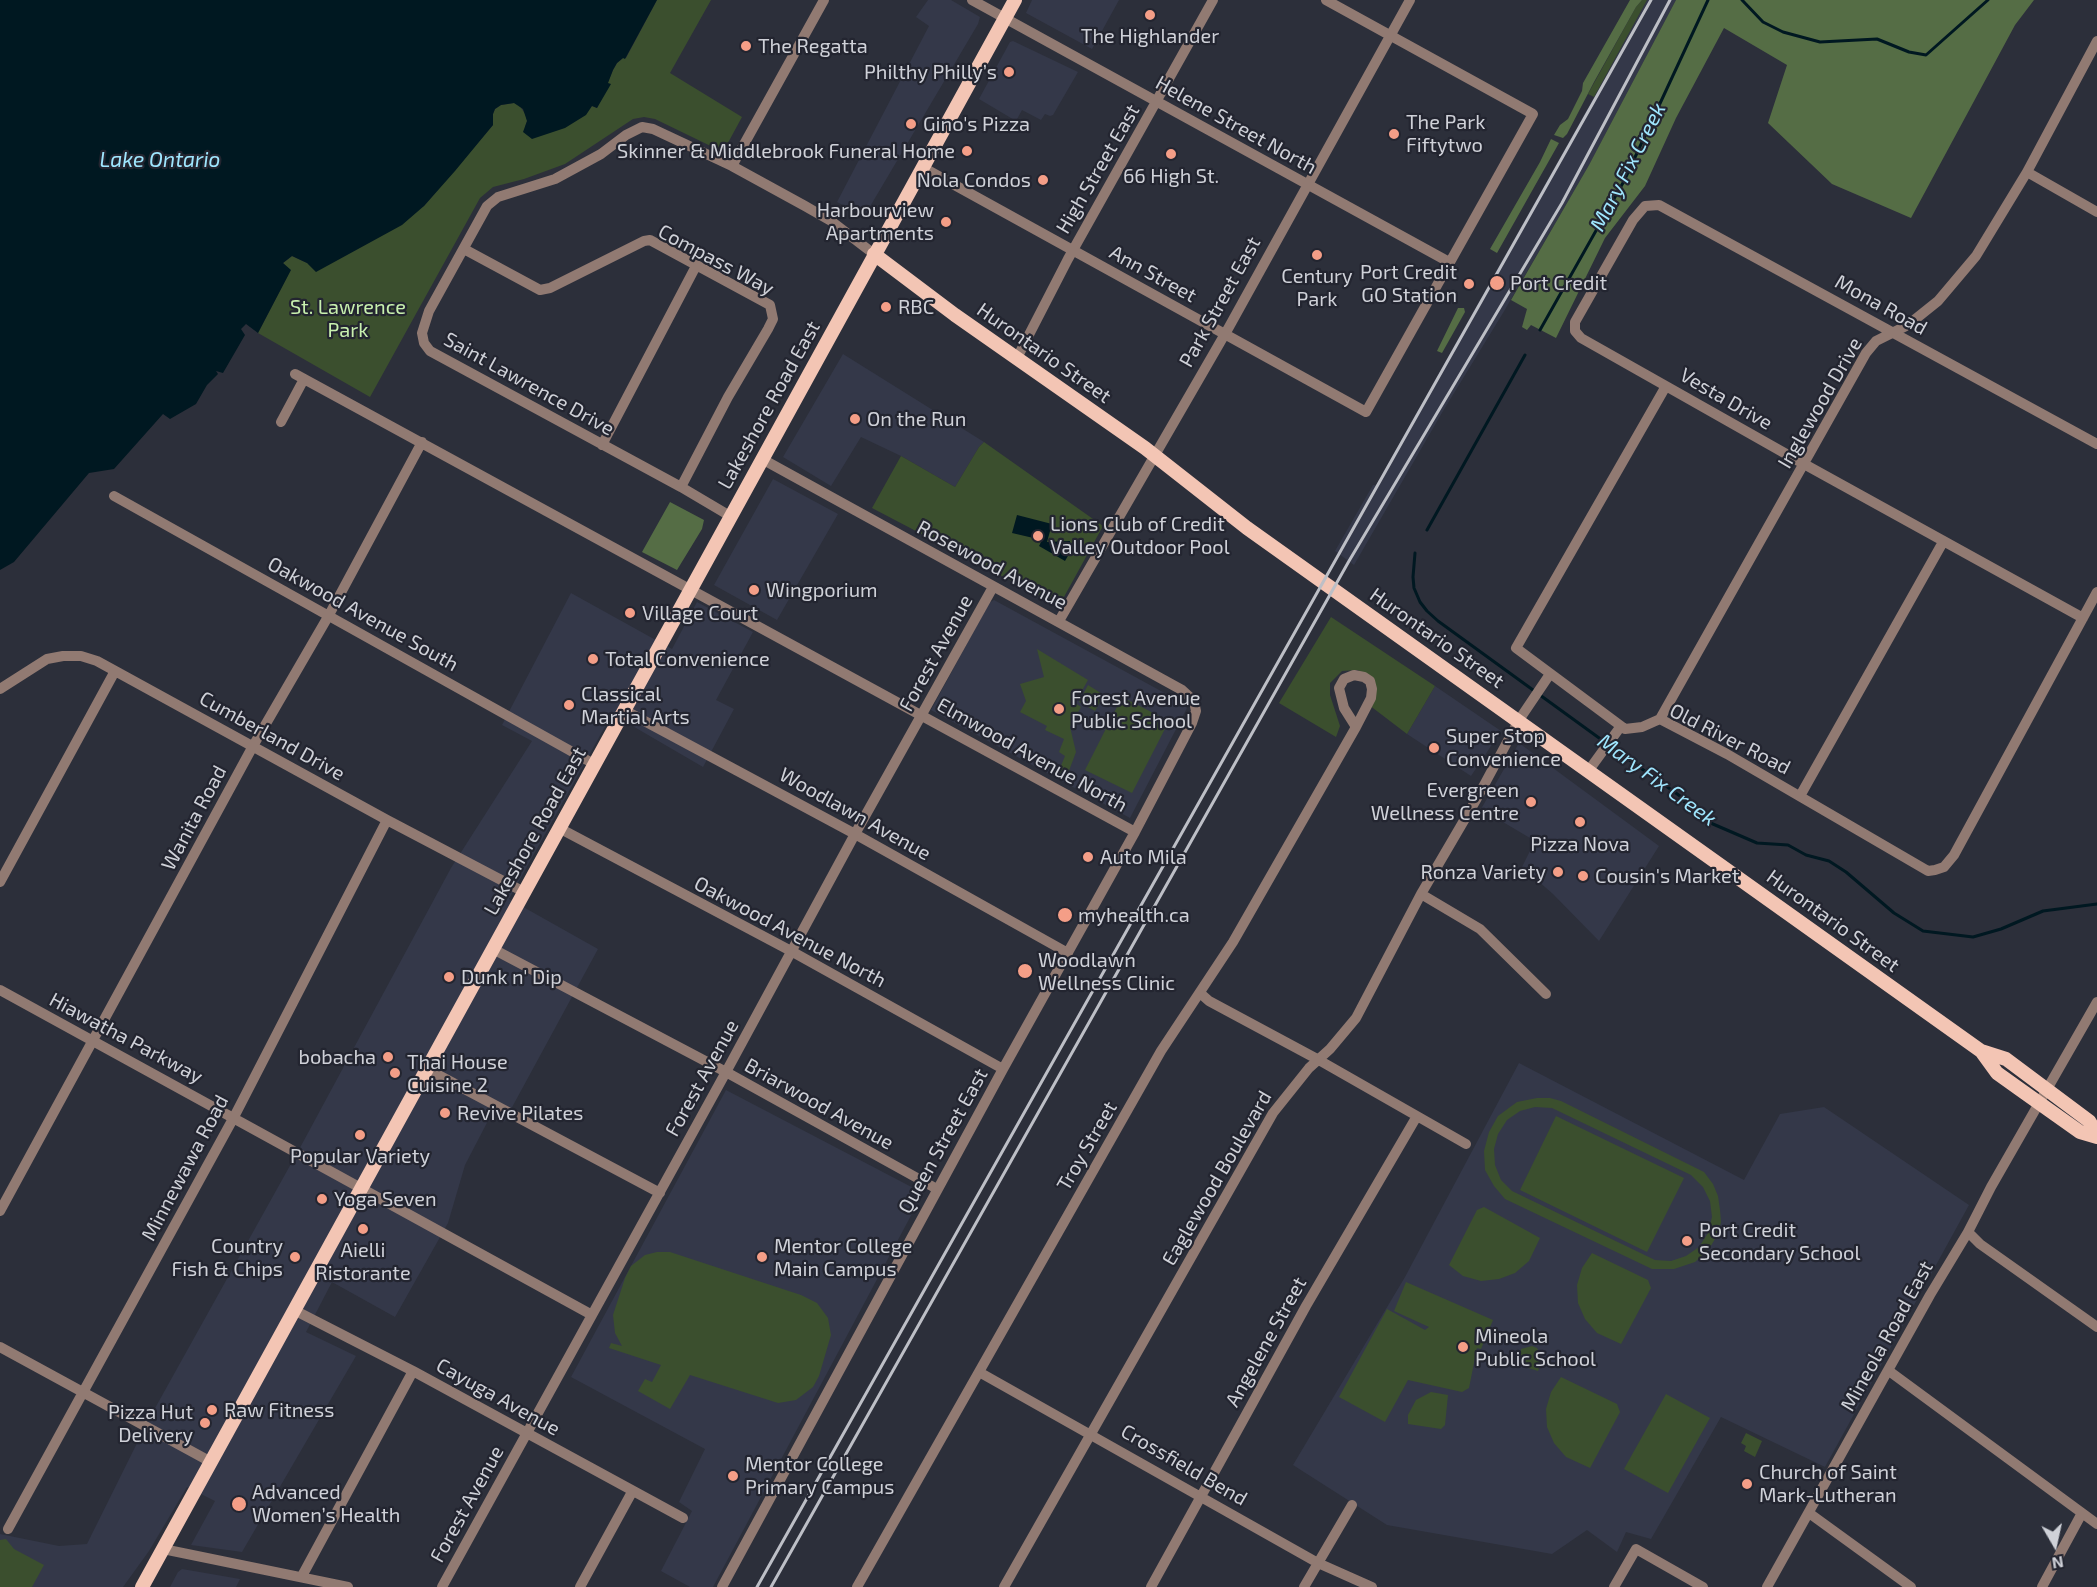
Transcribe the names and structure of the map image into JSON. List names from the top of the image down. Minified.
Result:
{"streets":{"main road":["Hurontario Street","Lakeshore Road East"],"street":["Helene Street North","High Street East","Compass Way","Ann Street","Park Street East","Mona Road","Saint Lawrence Drive","Vesta Drive","Inglewood Drive","Rosewood Avenue","Oakwood Avenue South","Forest Avenue","Cumberland Drive","Old River Road","Elmwood Avenue North","Woodlawn Avenue","Wanita Road","Oakwood Avenue North","Hiawatha Parkway","Briarwood Avenue","Queen Street East","Troy Street","Minnewawa Road","Eaglewood Boulevard","Mineola Road East","Angelene Street","Cayuga Avenue","Crossfield Bend"]},"crossings":[["Helene Street North","High Street East"],["Helene Street North","Ann Street"],["Helene Street North","Park Street East"],["Helene Street North","Lakeshore Road East"],["High Street East","Ann Street"],["High Street East","Hurontario Street"],["Compass Way","Saint Lawrence Drive"],["Ann Street","Park Street East"],["Ann Street","Lakeshore Road East"],["Park Street East","Hurontario Street"],["Park Street East","Rosewood Avenue"],["Mona Road","Vesta Drive"],["Mona Road","Inglewood Drive"],["Hurontario Street","Saint Lawrence Drive"],["Hurontario Street","Lakeshore Road East"],["Hurontario Street","Eaglewood Boulevard"],["Hurontario Street","Mineola Road East"],["Saint Lawrence Drive","Lakeshore Road East"],["Vesta Drive","Inglewood Drive"],["Vesta Drive","Old River Road"],["Inglewood Drive","Old River Road"],["Lakeshore Road East","Rosewood Avenue"],["Lakeshore Road East","Oakwood Avenue South"],["Lakeshore Road East","Cumberland Drive"],["Lakeshore Road East","Elmwood Avenue North"],["Lakeshore Road East","Woodlawn Avenue"],["Lakeshore Road East","Oakwood Avenue North"],["Lakeshore Road East","Hiawatha Parkway"],["Lakeshore Road East","Briarwood Avenue"],["Lakeshore Road East","Cayuga Avenue"],["Rosewood Avenue","Forest Avenue"],["Rosewood Avenue","Queen Street East"],["Oakwood Avenue South","Wanita Road"],["Forest Avenue","Elmwood Avenue North"],["Forest Avenue","Woodlawn Avenue"],["Forest Avenue","Oakwood Avenue North"],["Forest Avenue","Hiawatha Parkway"],["Forest Avenue","Briarwood Avenue"],["Forest Avenue","Cayuga Avenue"],["Cumberland Drive","Wanita Road"],["Cumberland Drive","Minnewawa Road"],["Elmwood Avenue North","Wanita Road"],["Elmwood Avenue North","Queen Street East"],["Woodlawn Avenue","Queen Street East"],["Wanita Road","Hiawatha Parkway"],["Oakwood Avenue North","Queen Street East"],["Hiawatha Parkway","Minnewawa Road"],["Briarwood Avenue","Queen Street East"],["Troy Street","Crossfield Bend"],["Eaglewood Boulevard","Crossfield Bend"],["Angelene Street","Crossfield Bend"]],"water":["Lake Ontario","Mary Fix Creek"],"parks":["St. Lawrence Park"],"places":["The Highlander","The Regatta","Philthy Philly’s","Gino's Pizza","The Park Fiftytwo","Skinner & Middlebrook Funeral Home","66 High St.","Nola Condos","Harbourview Apartments","Century Park","Port Credit","Port Credit GO Station","RBC","On the Run","Lions Club of Credit Valley Outdoor Pool","Wingporium","Village Court","Total Convenience","Classical Martial Arts","Forest Avenue Public School","Super Stop Convenience","Evergreen Wellness Centre","Pizza Nova","Auto Mila","Ronza Variety","Cousin's Market","myhealth.ca","Woodlawn Wellness Clinic","Dunk n' Dip","bobacha","Thai House Cuisine 2","Revive Pilates","Popular Variety","Yoga Seven","Aielli Ristorante","Port Credit Secondary School","Country Fish & Chips","Mentor College Main Campus","Mineola Public School","Raw Fitness","Pizza Hut Delivery","Mentor College Primary Campus","Church of Saint Mark-Lutheran","Advanced Women’s Health"],"north":"bottom"}
